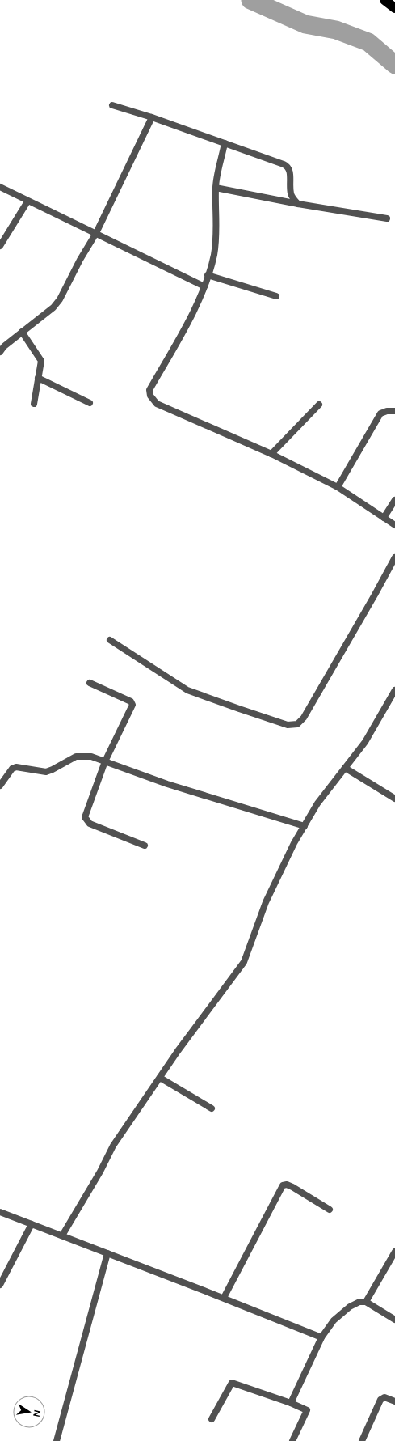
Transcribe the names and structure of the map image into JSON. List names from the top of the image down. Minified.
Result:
{"north":"right"}
